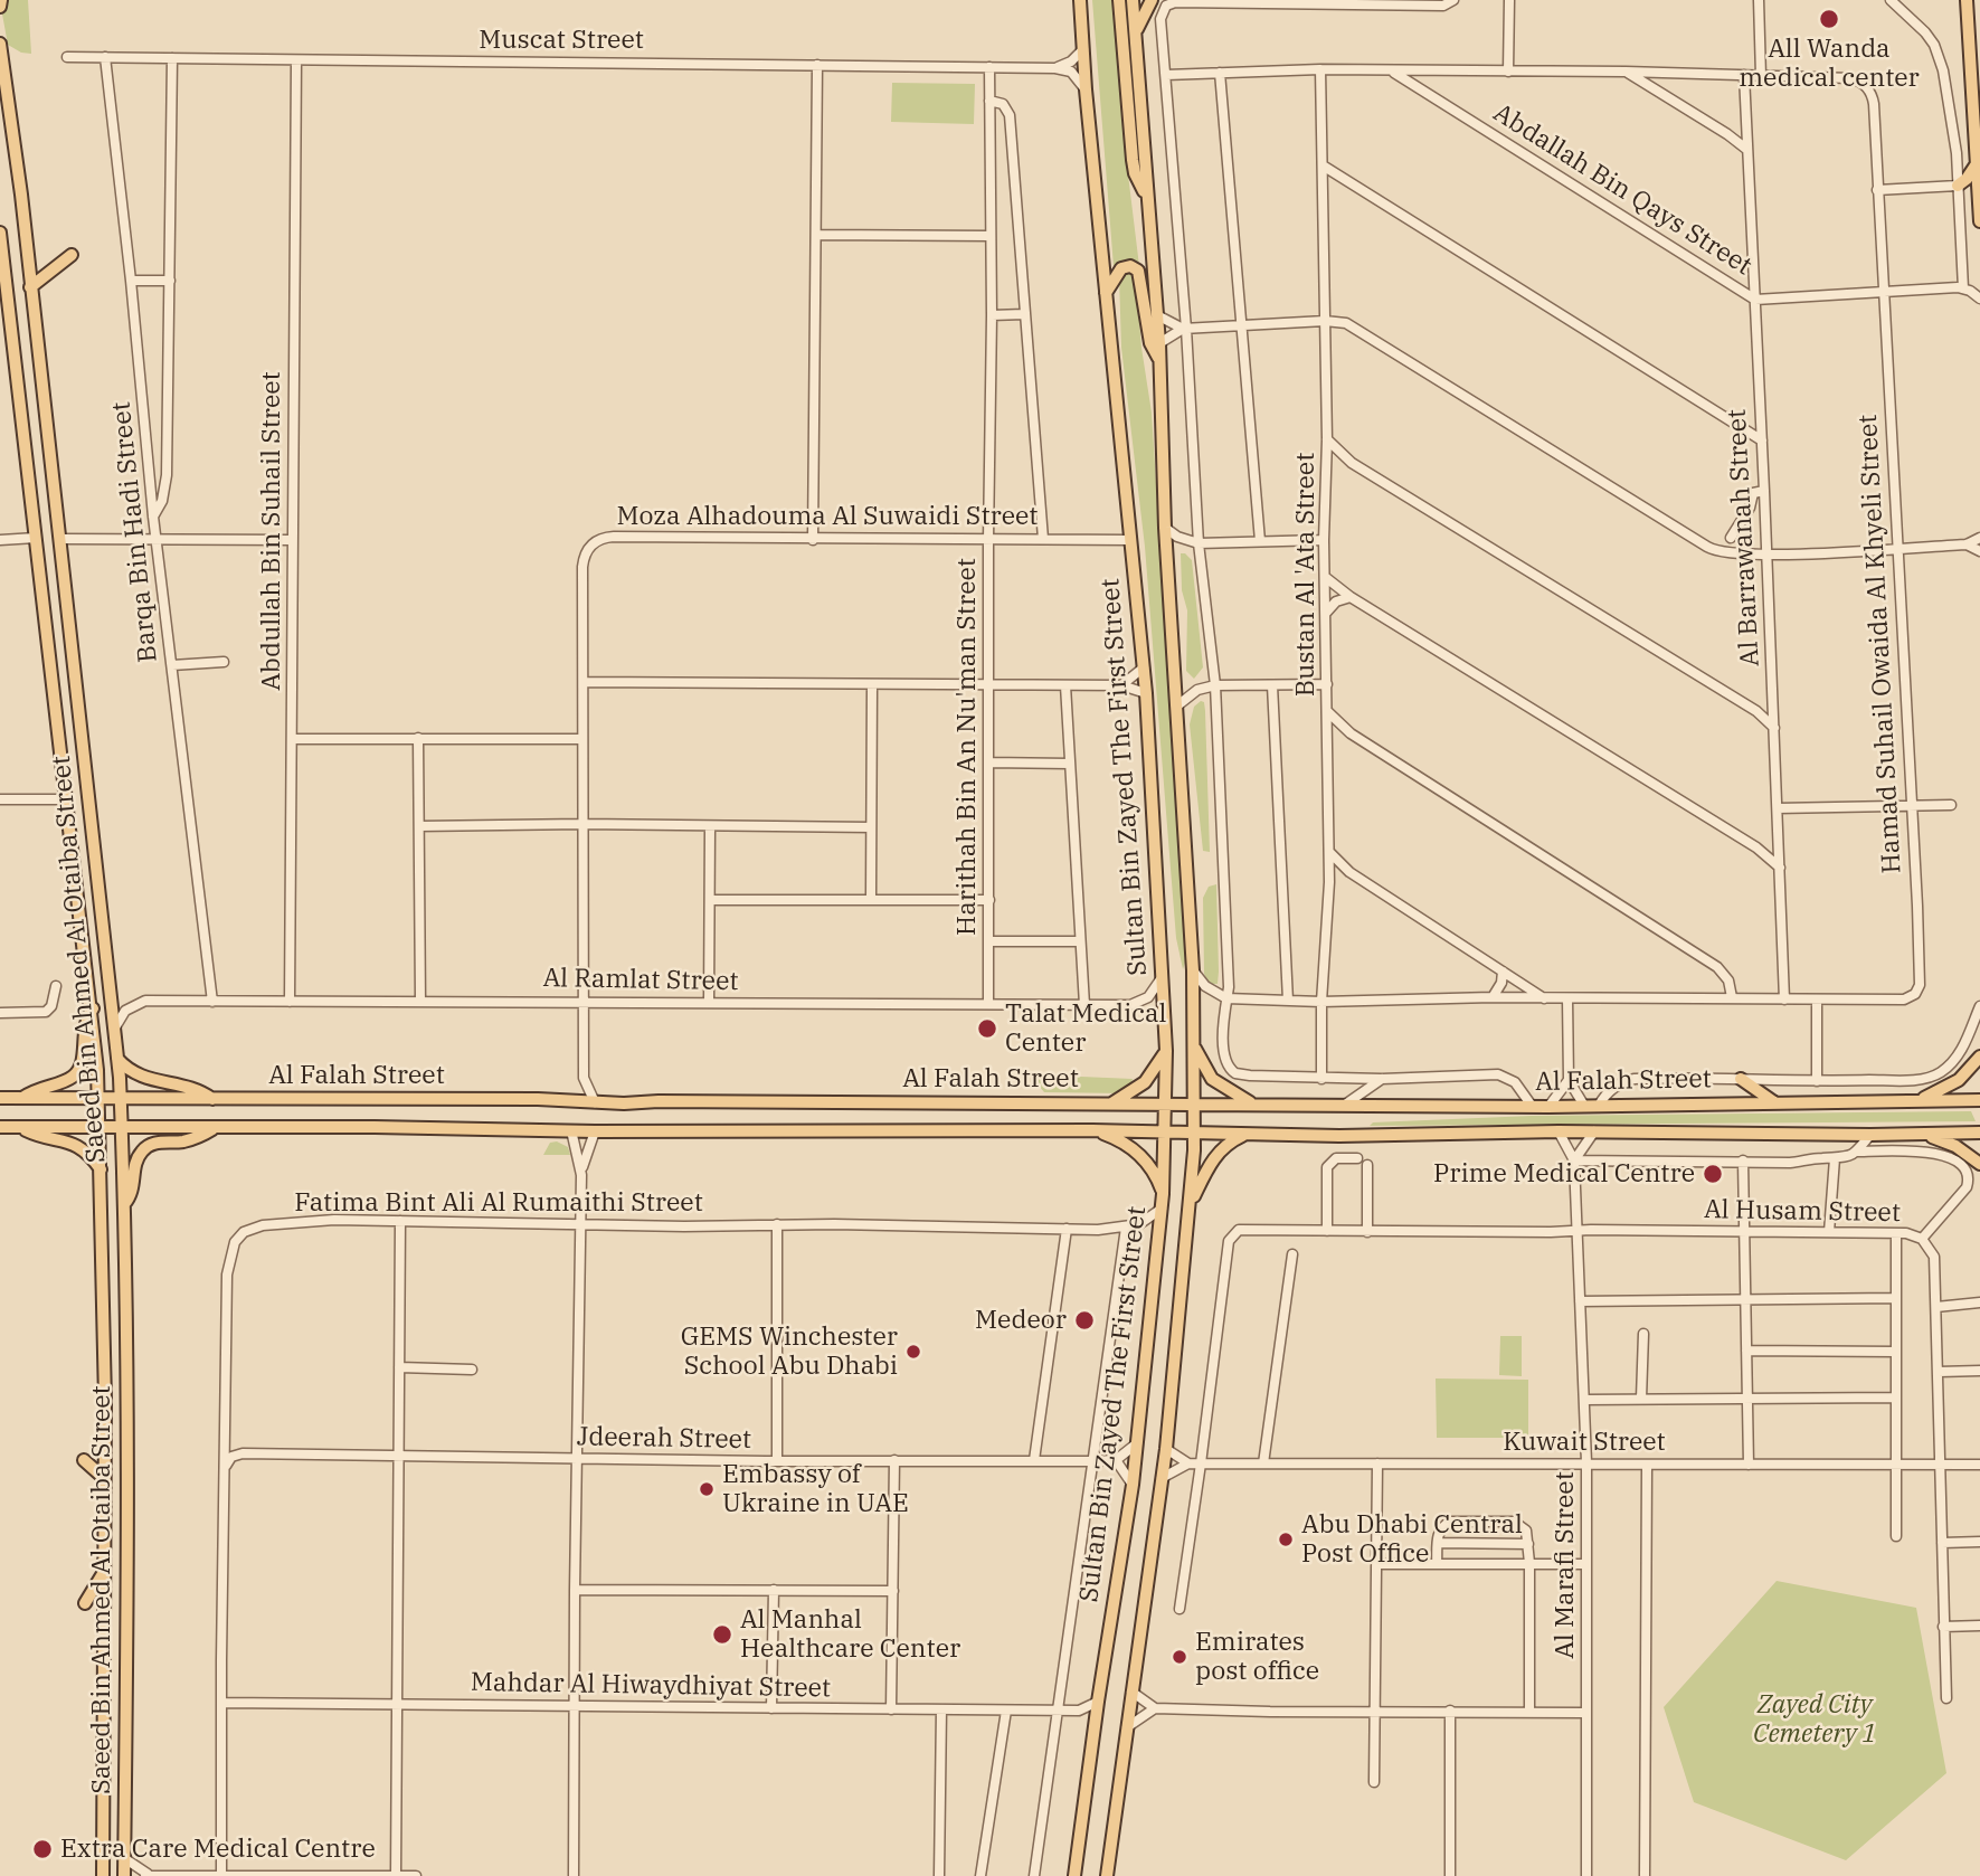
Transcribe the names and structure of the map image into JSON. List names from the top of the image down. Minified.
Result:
{"streets":{"main road":["Sultan Bin Zayed The First Street","Saeed Bin Ahmed Al Otaiba Street","Al Falah Street"],"street":["Muscat Street","Abdallah Bin Qays Street","Moza Alhadouma Al Suwaidi Street","Abdullah Bin Suhail Street","Barqa Bin Hadi Street","Al Barrawanah Street","Bustan Al 'Ata Street","Hamad Suhail Owaida Al Khyeli Street","Harithah Bin An Nu'man Street","Al Ramlat Street","Fatima Bint Ali Al Rumaithi Street","Al Husam Street","Jdeerah Street","Kuwait Street","Al Marafi Street","Mahdar Al Hiwaydhiyat Street"]},"crossings":[["Muscat Street","Abdullah Bin Suhail Street"],["Muscat Street","Barqa Bin Hadi Street"],["Muscat Street","Harithah Bin An Nu'man Street"],["Abdallah Bin Qays Street","Al Barrawanah Street"],["Abdallah Bin Qays Street","Hamad Suhail Owaida Al Khyeli Street"],["Moza Alhadouma Al Suwaidi Street","Harithah Bin An Nu'man Street"],["Moza Alhadouma Al Suwaidi Street","Sultan Bin Zayed The First Street"],["Moza Alhadouma Al Suwaidi Street","Al Ramlat Street"],["Moza Alhadouma Al Suwaidi Street","Al Falah Street"],["Abdullah Bin Suhail Street","Al Ramlat Street"],["Barqa Bin Hadi Street","Al Ramlat Street"],["Al Barrawanah Street","Hamad Suhail Owaida Al Khyeli Street"],["Bustan Al 'Ata Street","Hamad Suhail Owaida Al Khyeli Street"],["Harithah Bin An Nu'man Street","Al Ramlat Street"],["Sultan Bin Zayed The First Street","Al Ramlat Street"],["Sultan Bin Zayed The First Street","Al Falah Street"],["Sultan Bin Zayed The First Street","Fatima Bint Ali Al Rumaithi Street"],["Sultan Bin Zayed The First Street","Mahdar Al Hiwaydhiyat Street"],["Saeed Bin Ahmed Al Otaiba Street","Al Ramlat Street"],["Saeed Bin Ahmed Al Otaiba Street","Al Falah Street"],["Al Falah Street","Al Marafi Street"],["Fatima Bint Ali Al Rumaithi Street","Jdeerah Street"],["Fatima Bint Ali Al Rumaithi Street","Mahdar Al Hiwaydhiyat Street"],["Al Husam Street","Kuwait Street"],["Al Husam Street","Al Marafi Street"],["Kuwait Street","Al Marafi Street"]],"parks":["Zayed City Cemetery 1"],"places":["All Wanda medical center","Talat Medical Center","Prime Medical Centre","Medeor","GEMS Winchester School Abu Dhabi","Embassy of Ukraine in UAE","Abu Dhabi Central Post Office","Al Manhal Healthcare Center","Emirates post office","Extra Care Medical Centre"]}
